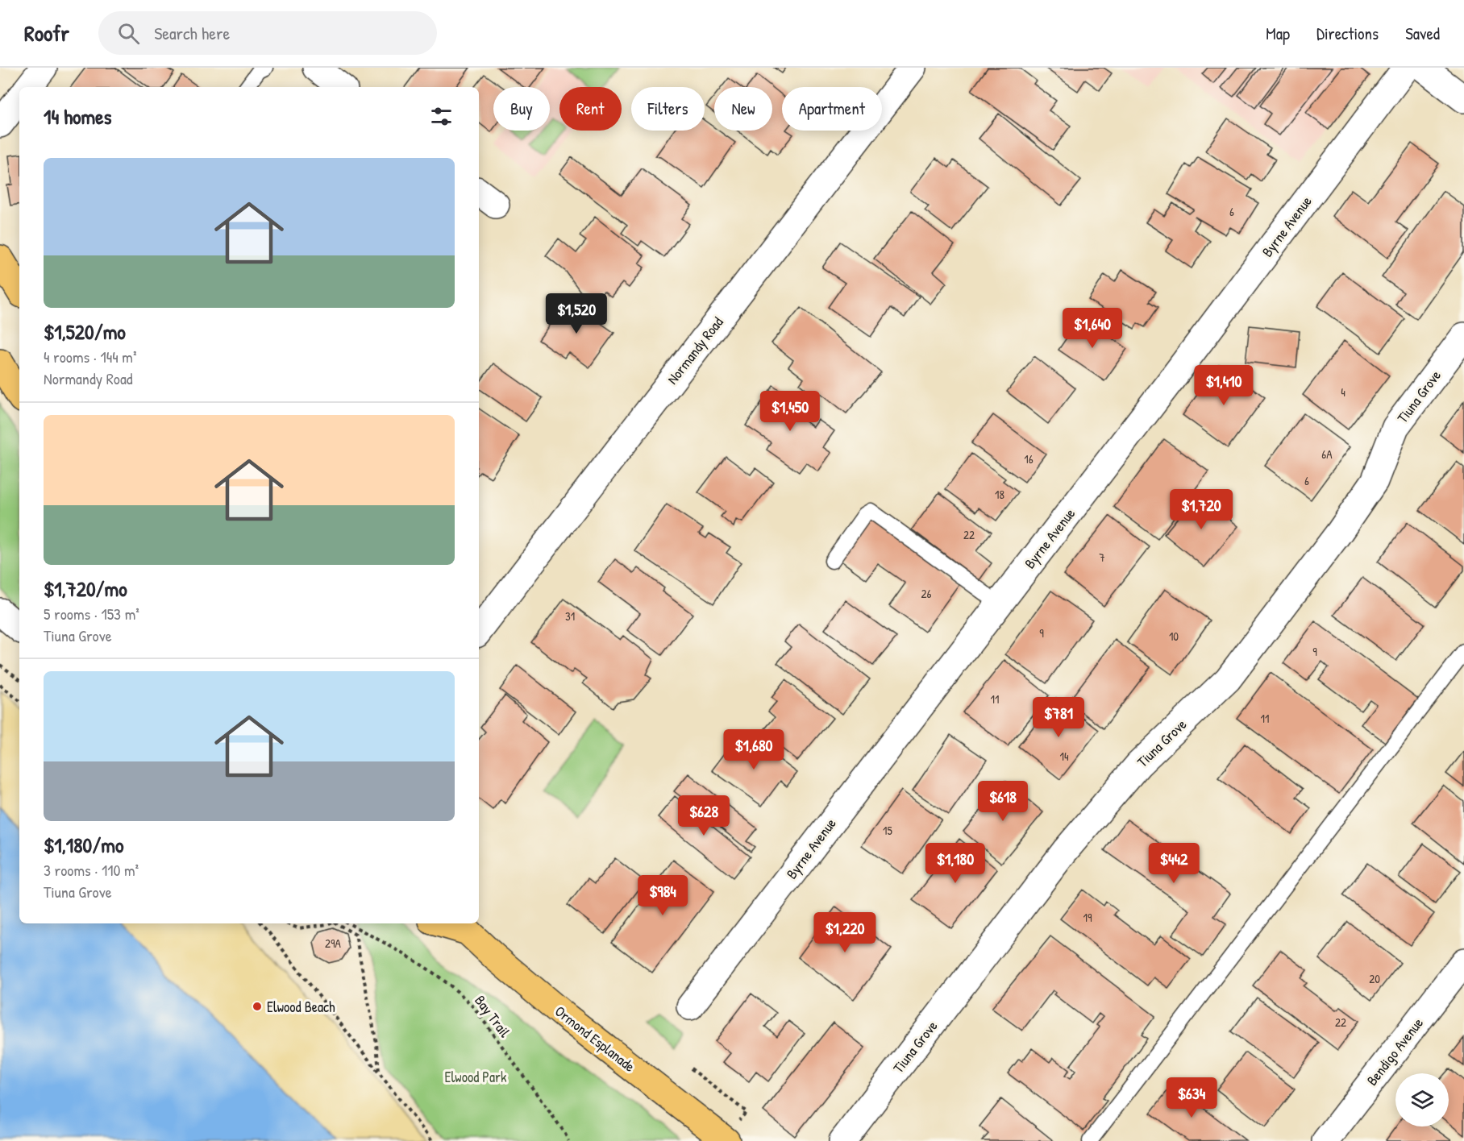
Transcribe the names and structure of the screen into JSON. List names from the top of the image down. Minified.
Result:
{"streets":{"main road":["Ormond Esplanade"],"street":["Byrne Avenue","Normandy Road","Tiuna Grove","Bendigo Avenue"],"path":["Bay Trail"]},"parks":["Elwood Park"],"places":["Elwood Beach"],"house_numbers":["6","4","6A","16","6","18","22","7","26","31","9","10","9","11","11","14","15","19","29A","20","22"],"page":{"header":"Roofr","search":"Search here","nav":["Map","Directions","Saved"],"chip":["Buy","Rent","Filters","New","Apartment"],"heading":"14 homes","list":[{"name":"$1,520/mo","note":"4 rooms · 144 m² · Normandy Road"},{"name":"$1,720/mo","note":"5 rooms · 153 m² · Tiuna Grove"},{"name":"$1,180/mo","note":"3 rooms · 110 m² · Tiuna Grove"}],"price":["$1,520","$1,640","$1,410","$1,450","$1,720","$781","$1,680","$618","$628","$1,180","$442","$984","$1,220","$634"]}}
